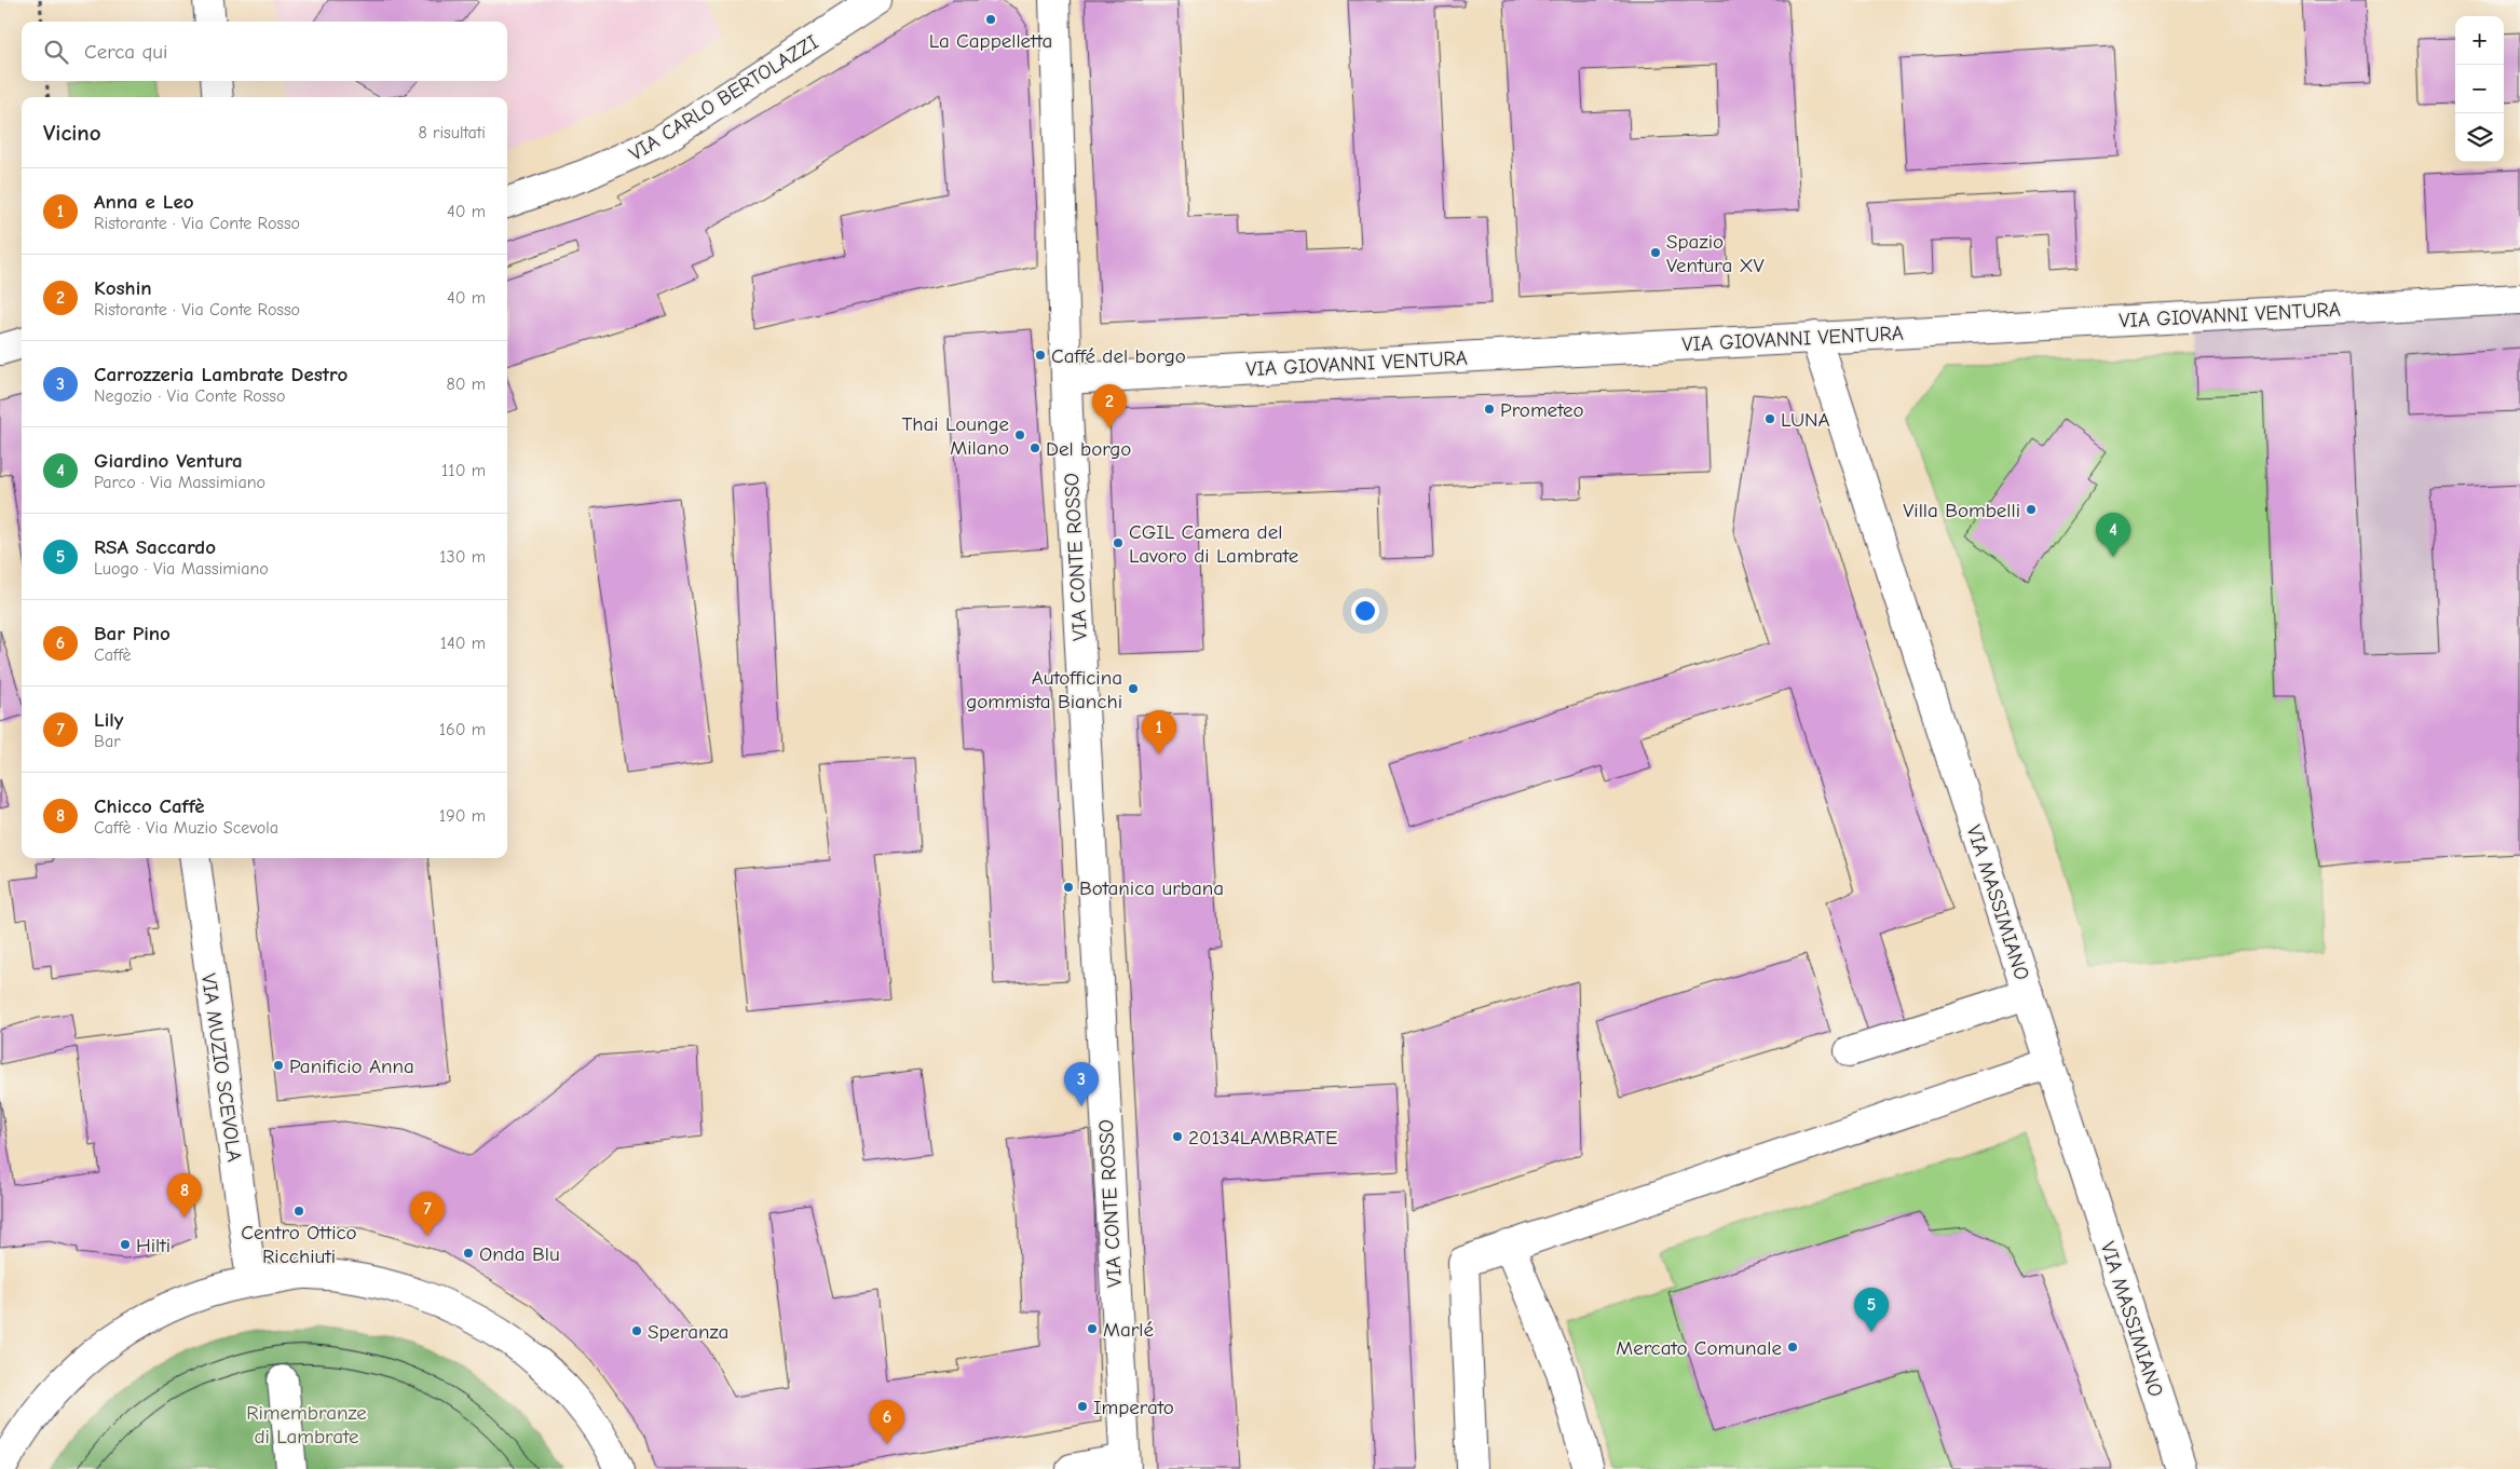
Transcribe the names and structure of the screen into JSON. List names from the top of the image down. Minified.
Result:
{"streets":{"street":["VIA CARLO BERTOLAZZI","VIA GIOVANNI VENTURA","VIA CONTE ROSSO","VIA MASSIMIANO","VIA MUZIO SCEVOLA"]},"crossings":[["VIA GIOVANNI VENTURA","VIA CONTE ROSSO"],["VIA GIOVANNI VENTURA","VIA MASSIMIANO"]],"parks":["Rimembranze di Lambrate"],"places":["La Cappelletta","Spazio Ventura XV","Caffé del borgo","Prometeo","LUNA","Thai Lounge Milano","Del borgo","Villa Bombelli","CGIL Camera del Lavoro di Lambrate","Autofficina gommista Bianchi","Botanica urbana","Panificio Anna","20134LAMBRATE","Centro Ottico Ricchiuti","Hilti","Onda Blu","Marlé","Speranza","Mercato Comunale","Imperato"],"page":{"map_buttons":["+","−"],"search":"Cerca qui","heading":["Vicino","8 risultati"],"list":[{"mark":"1","name":"Anna e Leo","note":"Ristorante · Via Conte Rosso","value":"40 m"},{"mark":"2","name":"Koshin","note":"Ristorante · Via Conte Rosso","value":"40 m"},{"mark":"3","name":"Carrozzeria Lambrate Destro","note":"Negozio · Via Conte Rosso","value":"80 m"},{"mark":"4","name":"Giardino Ventura","note":"Parco · Via Massimiano","value":"110 m"},{"mark":"5","name":"RSA Saccardo","note":"Luogo · Via Massimiano","value":"130 m"},{"mark":"6","name":"Bar Pino","note":"Caffè","value":"140 m"},{"mark":"7","name":"Lily","note":"Bar","value":"160 m"},{"mark":"8","name":"Chicco Caffè","note":"Caffè · Via Muzio Scevola","value":"190 m"}],"pins":["2","4","1","3","8","7","5","6"]}}
